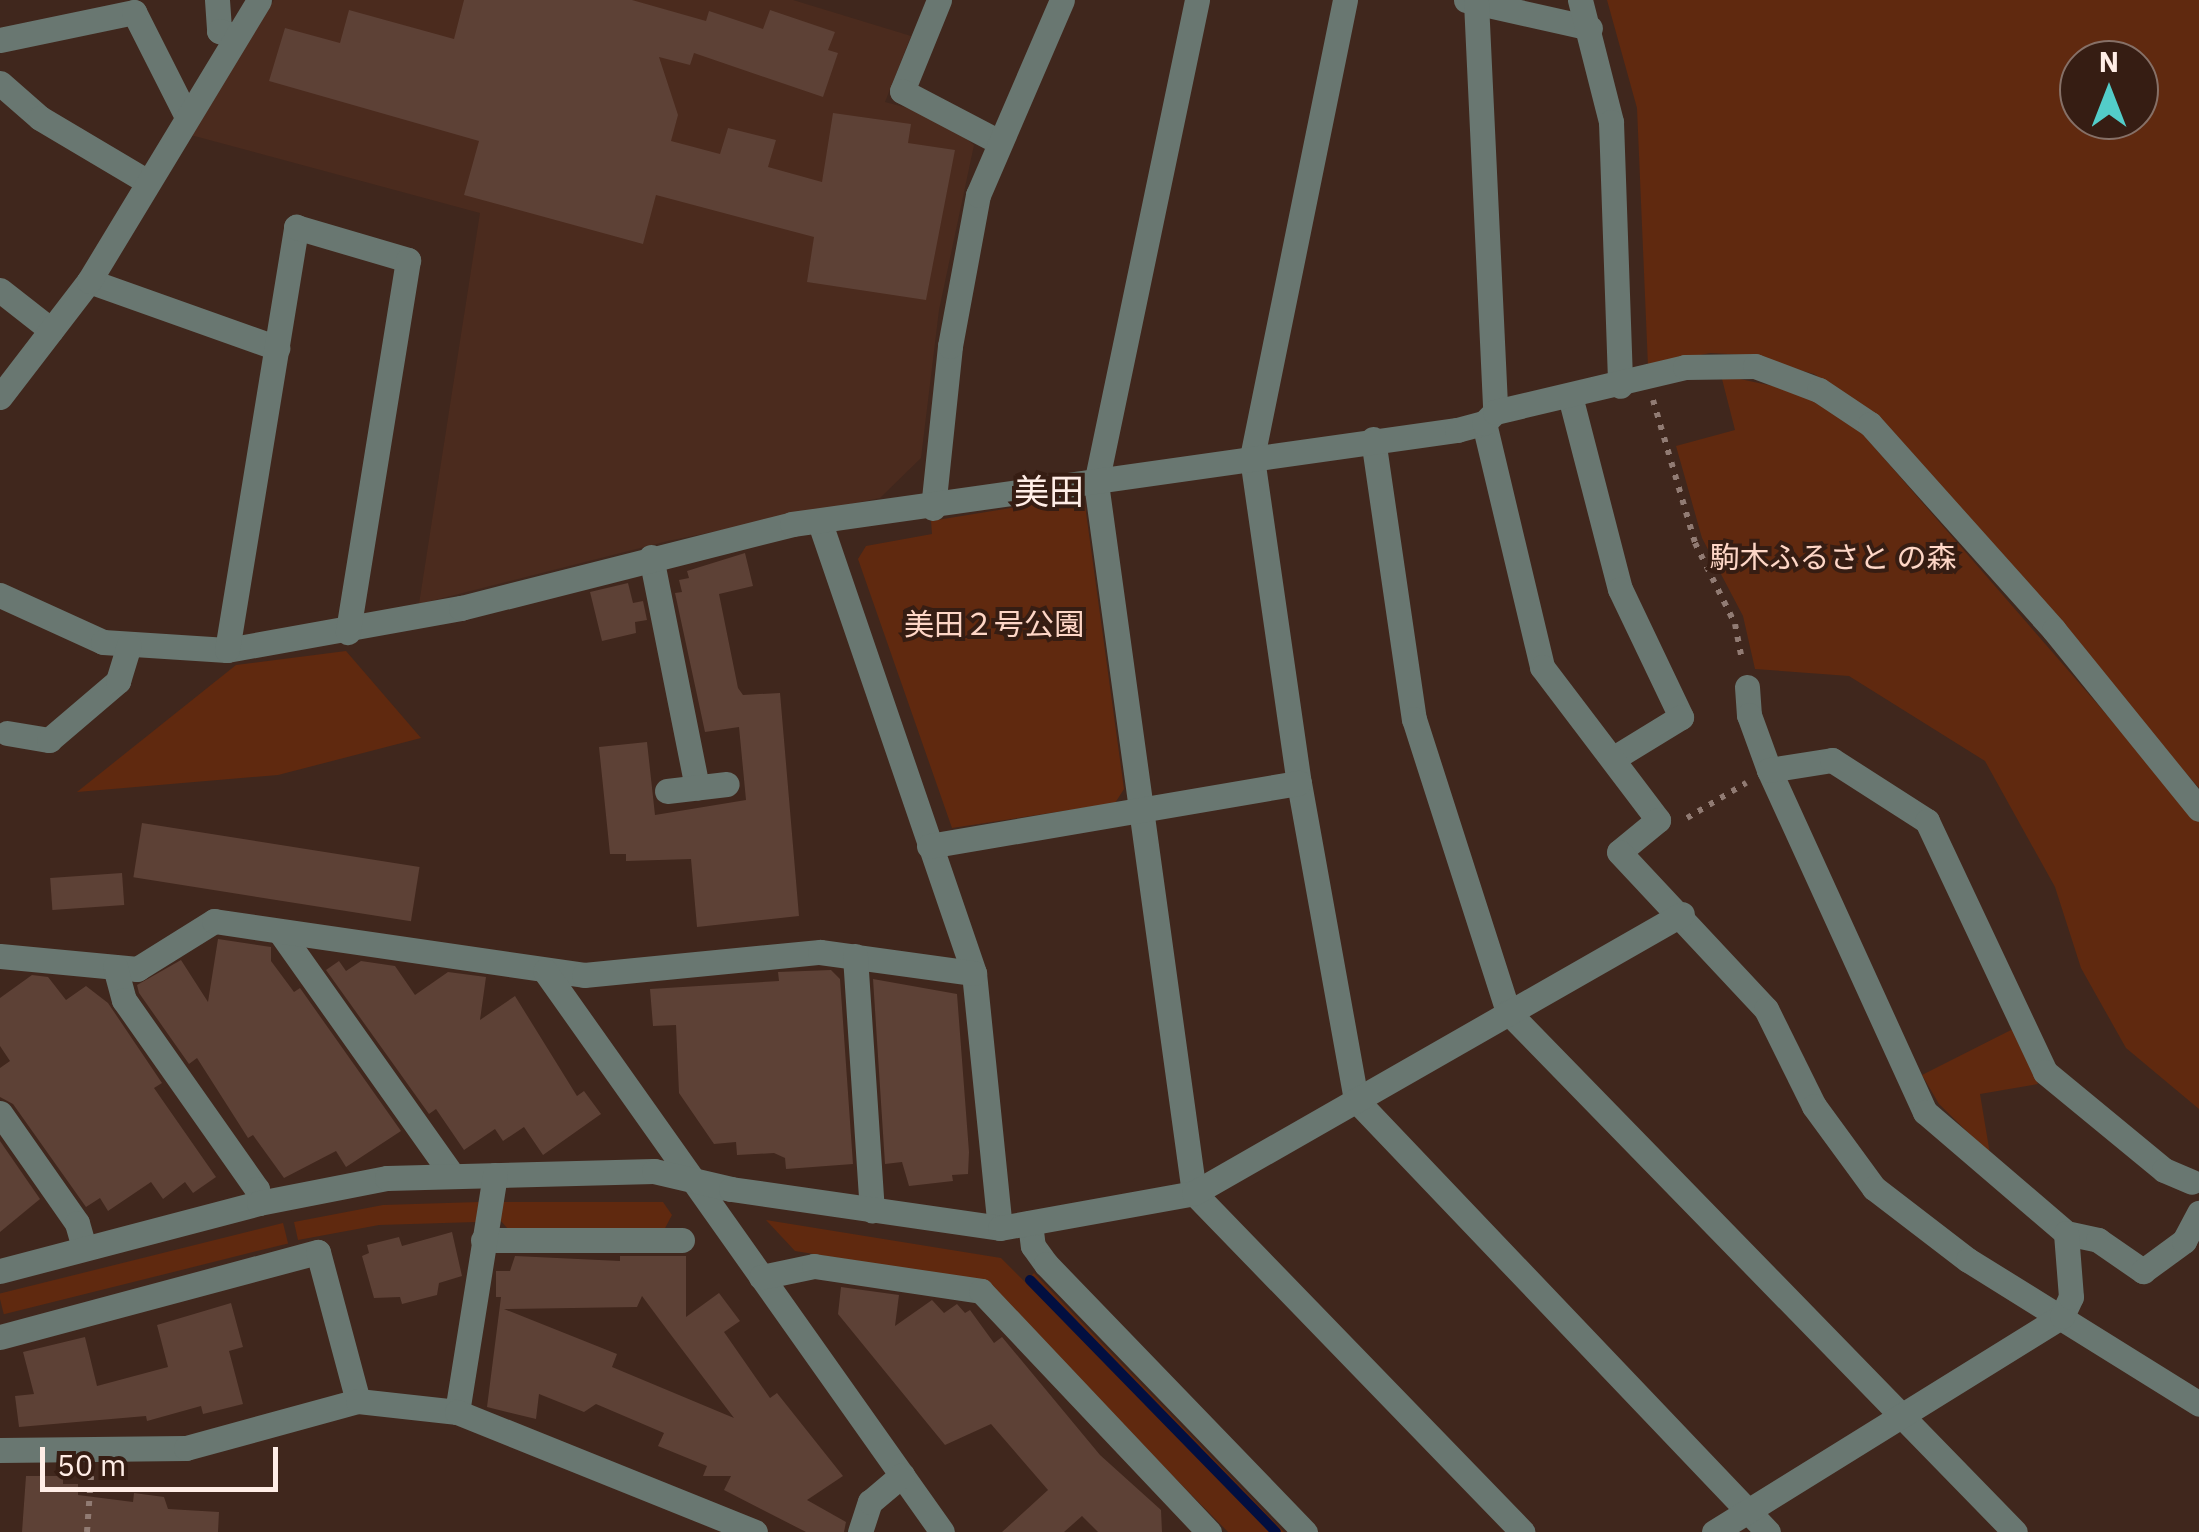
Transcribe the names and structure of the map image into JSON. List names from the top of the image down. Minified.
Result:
{"districts":["美田"],"parks":["駒木ふるさと の森","美田２号公園"],"scale_bar":"50 m","north":"top"}
